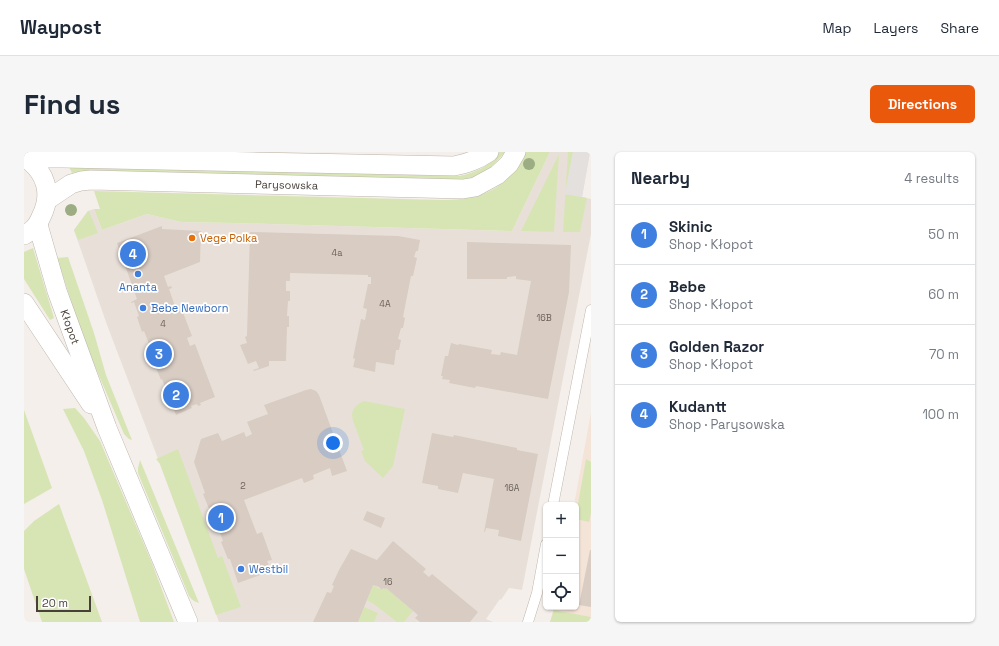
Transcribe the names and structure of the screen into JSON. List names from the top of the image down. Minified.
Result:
{"streets":{"street":["Parysowska","Kłopot"]},"places":["Vege Polka","Ananta","Bebe Newborn","Westbil"],"house_numbers":["4a","4A","16B","4","2","16A","16"],"scale_bar":"20 m","page":{"header":"Waypost","nav":["Map","Layers","Share"],"buttons":"Directions","title":"Find us","heading":["Nearby","4 results"],"list":[{"mark":"1","name":"Skinic","note":"Shop · Kłopot","value":"50 m"},{"mark":"2","name":"Bebe","note":"Shop · Kłopot","value":"60 m"},{"mark":"3","name":"Golden Razor","note":"Shop · Kłopot","value":"70 m"},{"mark":"4","name":"Kudantt","note":"Shop · Parysowska","value":"100 m"}],"pins":["4","3","2","1"],"map_buttons":["+","−"],"scale":"20 m"}}
